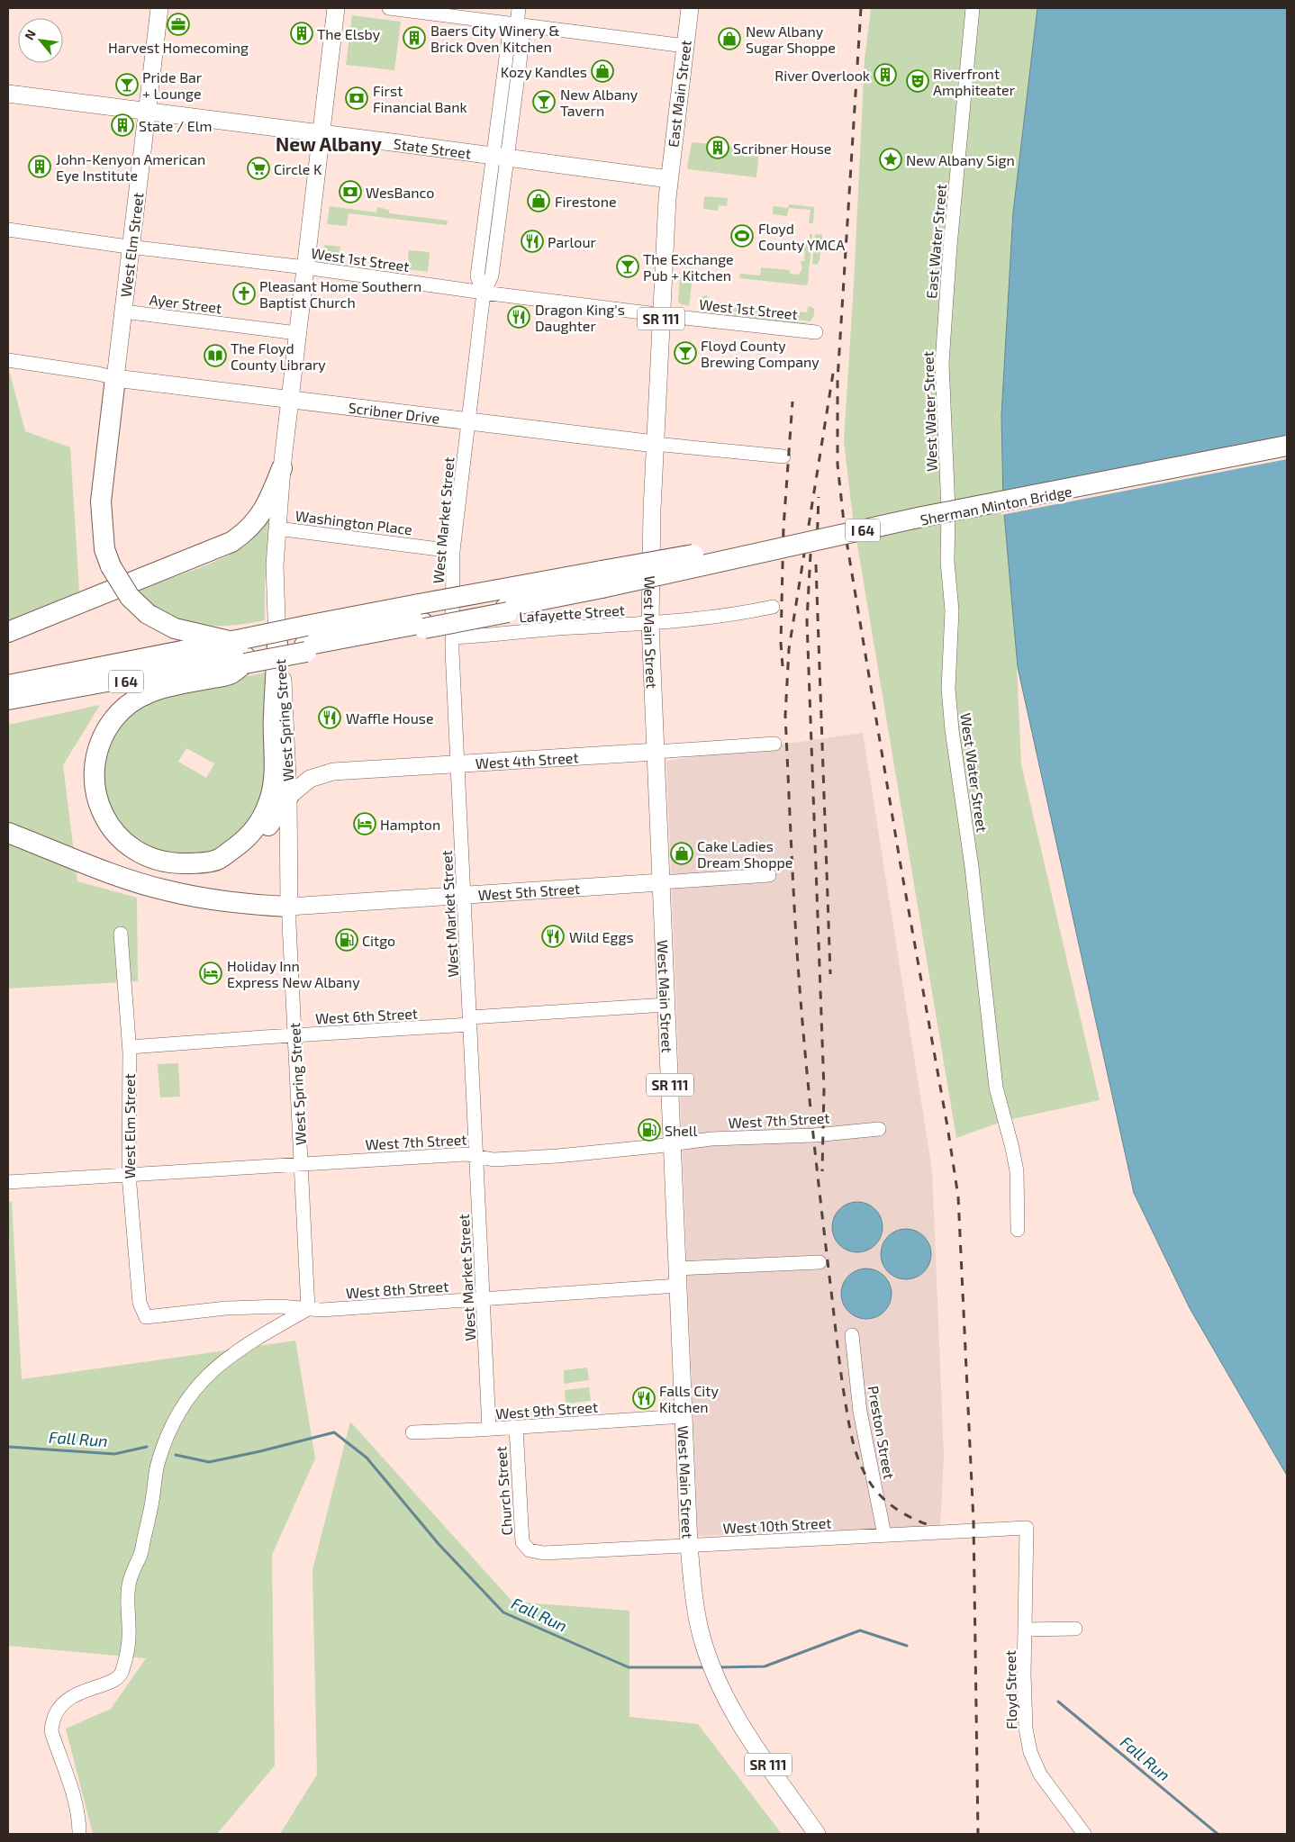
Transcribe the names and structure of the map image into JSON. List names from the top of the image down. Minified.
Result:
{"streets":{"highway":["Sherman Minton Bridge","I 64"],"main road":["East Main Street","State Street","West Elm Street","SR 111","Scribner Drive","West Main Street","West Spring Street","West 4th Street","West 5th Street"],"street":["East Water Street","West 1st Street","Ayer Street","West Water Street","West Market Street","Washington Place","Lafayette Street","West 6th Street","West 7th Street","West 8th Street","West 9th Street","Preston Street","Church Street","West 10th Street","Floyd Street"]},"crossings":[["East Main Street","State Street"],["East Main Street","West Main Street"],["State Street","West Elm Street"],["State Street","West Market Street"],["State Street","West Main Street"],["State Street","West Spring Street"],["East Water Street","West Water Street"],["West Elm Street","West 1st Street"],["West Elm Street","Ayer Street"],["West Elm Street","Scribner Drive"],["West Elm Street","West 6th Street"],["West Elm Street","West 7th Street"],["West Elm Street","West 8th Street"],["West 1st Street","West Market Street"],["West 1st Street","West Main Street"],["West 1st Street","West Spring Street"],["Ayer Street","West Spring Street"],["Scribner Drive","West Market Street"],["Scribner Drive","West Main Street"],["Scribner Drive","West Spring Street"],["Sherman Minton Bridge","I 64"],["West Market Street","Washington Place"],["West Market Street","Lafayette Street"],["West Market Street","West 4th Street"],["West Market Street","West 5th Street"],["West Market Street","West 6th Street"],["West Market Street","West 7th Street"],["West Market Street","West 8th Street"],["West Market Street","West 9th Street"],["Washington Place","West Spring Street"],["Lafayette Street","West Main Street"],["West Main Street","West 4th Street"],["West Main Street","West 5th Street"],["West Main Street","West 6th Street"],["West Main Street","West 7th Street"],["West Main Street","West 8th Street"],["West Main Street","West 9th Street"],["West Main Street","West 10th Street"],["West Spring Street","West 4th Street"],["West Spring Street","West 5th Street"],["West Spring Street","West 6th Street"],["West Spring Street","West 7th Street"],["West Spring Street","West 8th Street"],["West 9th Street","Church Street"],["Preston Street","West 10th Street"],["Church Street","West 10th Street"],["West 10th Street","Floyd Street"]],"districts":["New Albany"],"water":["Fall Run"],"places":{"office":["Harvest Homecoming"],"building":["The Elsby","Baers City Winery & Brick Oven Kitchen","River Overlook","State / Elm","Scribner House","John-Kenyon American Eye Institute"],"shop":["New Albany Sugar Shoppe","Kozy Kandles","Firestone","Cake Ladies Dream Shoppe"],"theatre":["Riverfront Amphiteater"],"bar":["Pride Bar + Lounge","New Albany Tavern","The Exchange Pub + Kitchen","Floyd County Brewing Company"],"bank":["First Financial Bank","WesBanco"],"place":["New Albany Sign"],"supermarket":["Circle K"],"sports":["Floyd County YMCA"],"restaurant":["Parlour","Dragon King's Daughter","Waffle House","Wild Eggs","Falls City Kitchen"],"church":["Pleasant Home Southern Baptist Church"],"library":["The Floyd County Library"],"hotel":["Hampton","Holiday Inn Express New Albany"],"fuel station":["Citgo","Shell"]},"north":"top left"}
